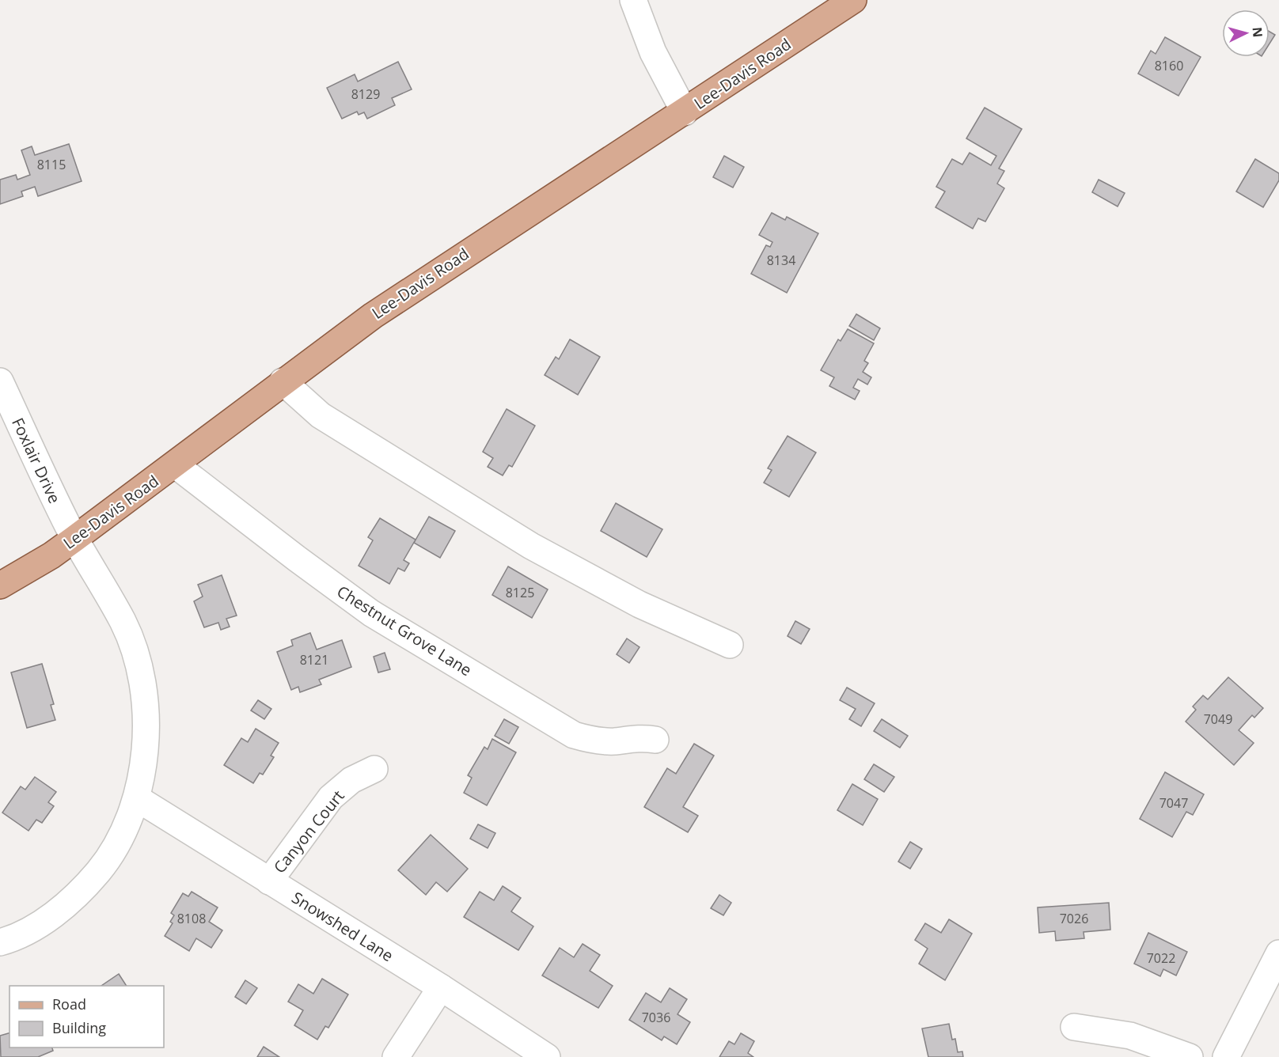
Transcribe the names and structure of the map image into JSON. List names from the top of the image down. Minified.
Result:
{"streets":{"main road":["Lee-Davis Road"],"street":["Foxlair Drive","Chestnut Grove Lane","Canyon Court","Snowshed Lane"]},"crossings":[["Lee-Davis Road","Foxlair Drive"],["Lee-Davis Road","Chestnut Grove Lane"],["Foxlair Drive","Snowshed Lane"],["Canyon Court","Snowshed Lane"]],"house_numbers":["8160","8129","8115","8134","8125","8121","7049","7047","8108","7026","7022","7036"],"legend":["Road","Building"],"north":"right"}
